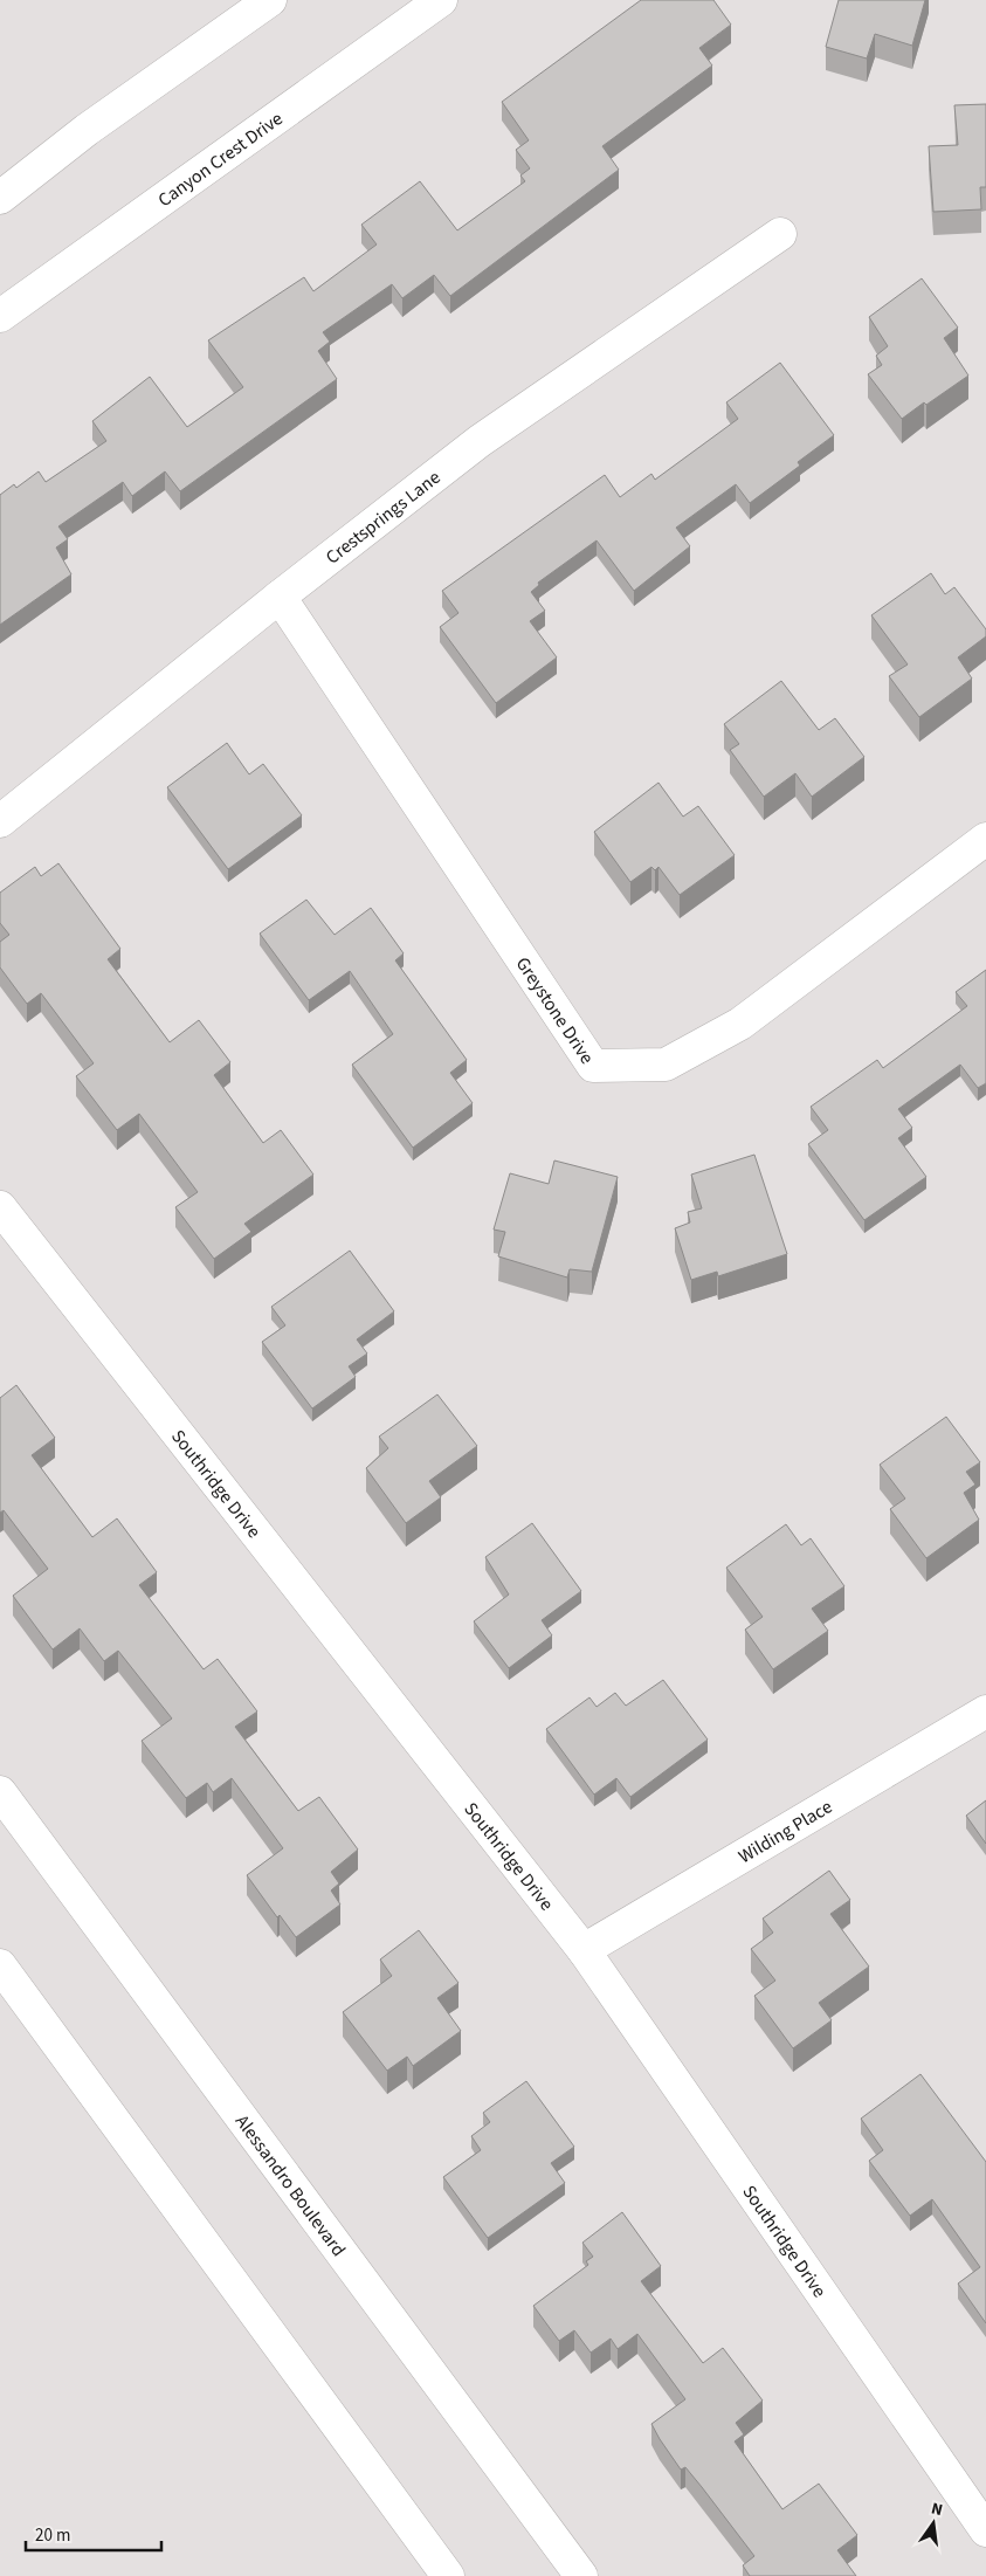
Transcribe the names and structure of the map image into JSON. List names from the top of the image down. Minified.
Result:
{"streets":{"street":["Canyon Crest Drive","Crestsprings Lane","Greystone Drive","Southridge Drive","Wilding Place","Alessandro Boulevard"]},"crossings":[["Crestsprings Lane","Greystone Drive"],["Southridge Drive","Wilding Place"]],"scale_bar":"20 m","north":"top"}
